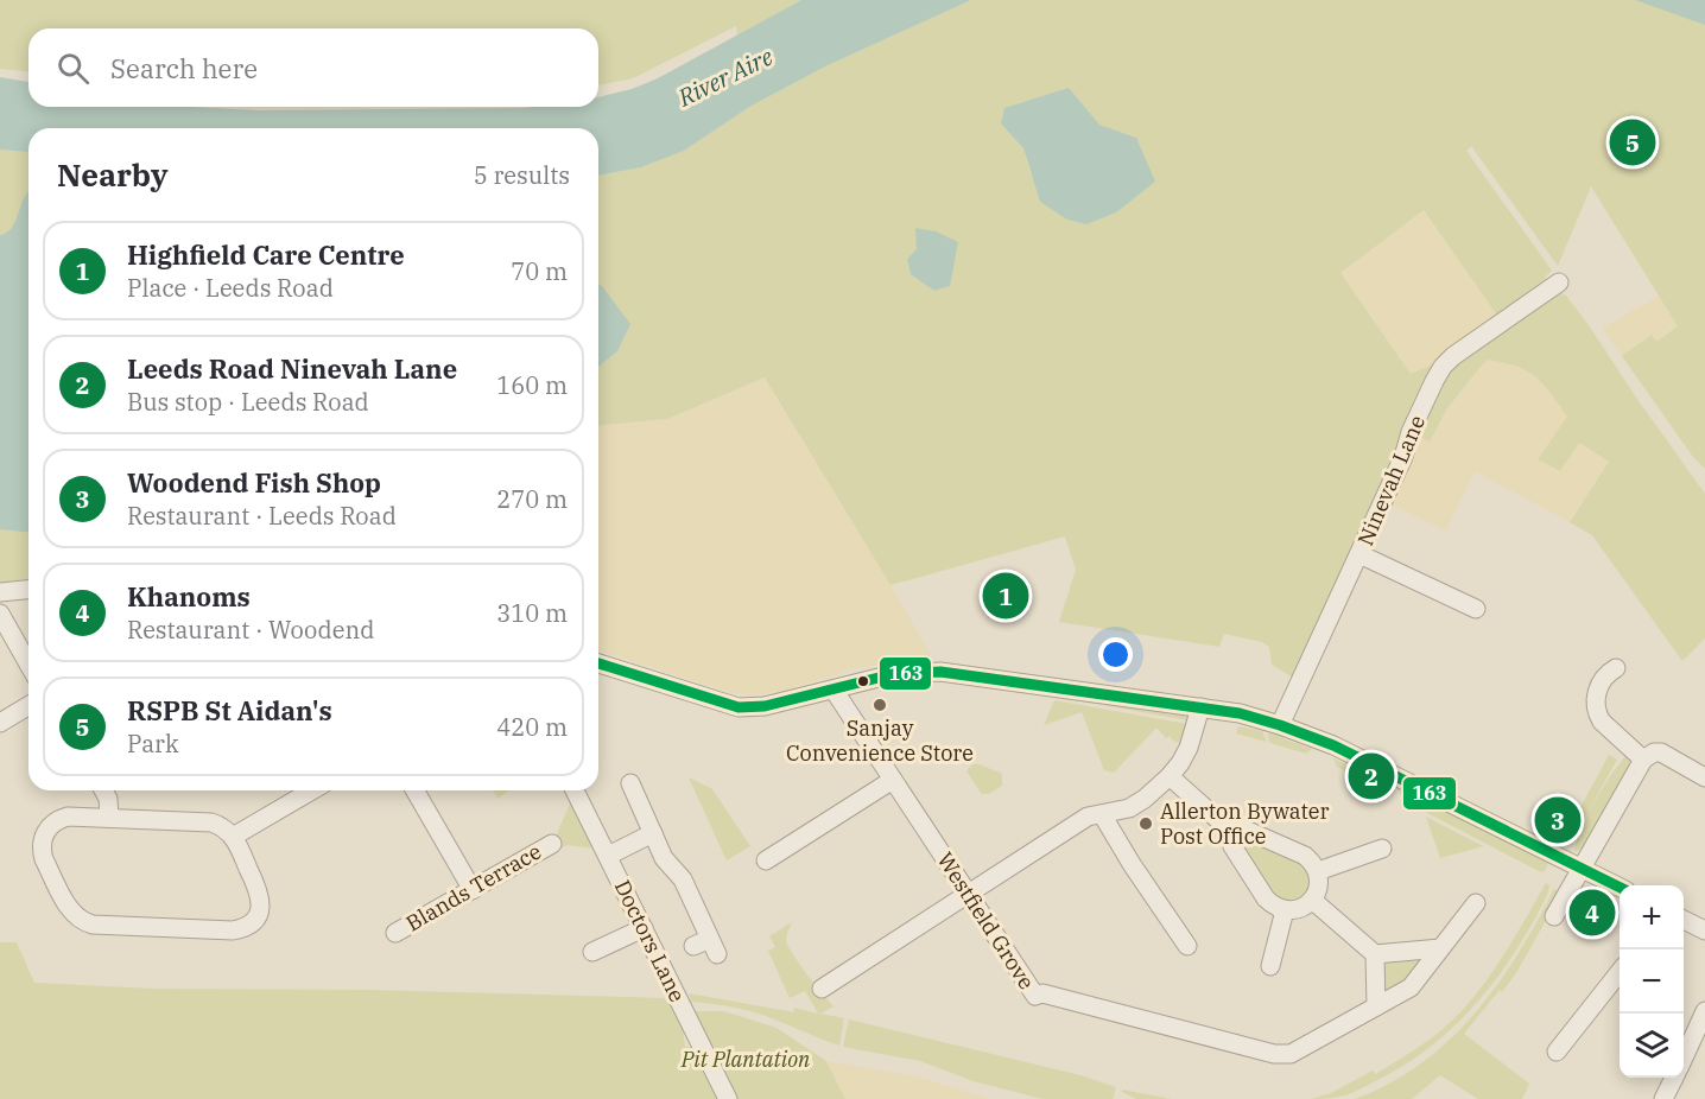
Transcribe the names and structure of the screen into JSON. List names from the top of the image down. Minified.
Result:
{"streets":{"street":["Ninevah Lane","Blands Terrace","Westfield Grove","Doctors Lane"]},"water":["River Aire"],"parks":["Pit Plantation"],"places":["Sanjay Convenience Store","Allerton Bywater Post Office"],"lines":["transit line 163"],"page":{"search":"Search here","pins":["5","1","2","3","4"],"heading":["Nearby","5 results"],"list":[{"mark":"1","name":"Highfield Care Centre","note":"Place · Leeds Road","value":"70 m"},{"mark":"2","name":"Leeds Road Ninevah Lane","note":"Bus stop · Leeds Road","value":"160 m"},{"mark":"3","name":"Woodend Fish Shop","note":"Restaurant · Leeds Road","value":"270 m"},{"mark":"4","name":"Khanoms","note":"Restaurant · Woodend","value":"310 m"},{"mark":"5","name":"RSPB St Aidan's","note":"Park","value":"420 m"}],"map_buttons":["+","−"]}}
